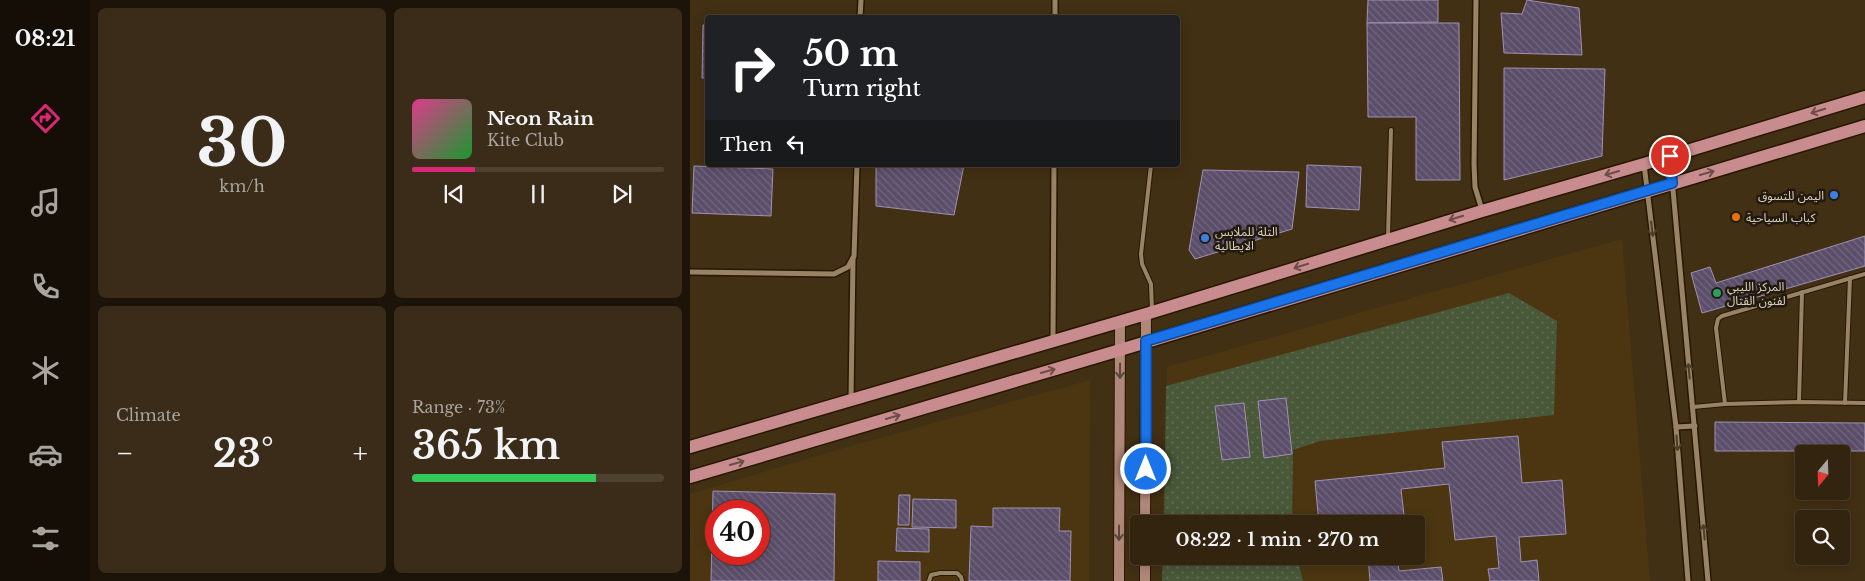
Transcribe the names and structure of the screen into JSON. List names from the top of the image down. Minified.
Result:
{"places":["اليمن للتسوق","كباب السياحية","التلة للملابس الايطالية","المركز الليبي لفنون القتال"],"north":"bottom","page":{"tabs":"08:21","tile":[["30","km/h"],"Climate",["Range · 73%","365 km"]],"turn":["50 m","Turn right"],"song":["Neon Rain","Kite Club"],"then":"Then","heat":["−","23°","+"],"limit":"40","trip":"08:22 · 1 min · 270 m"}}
